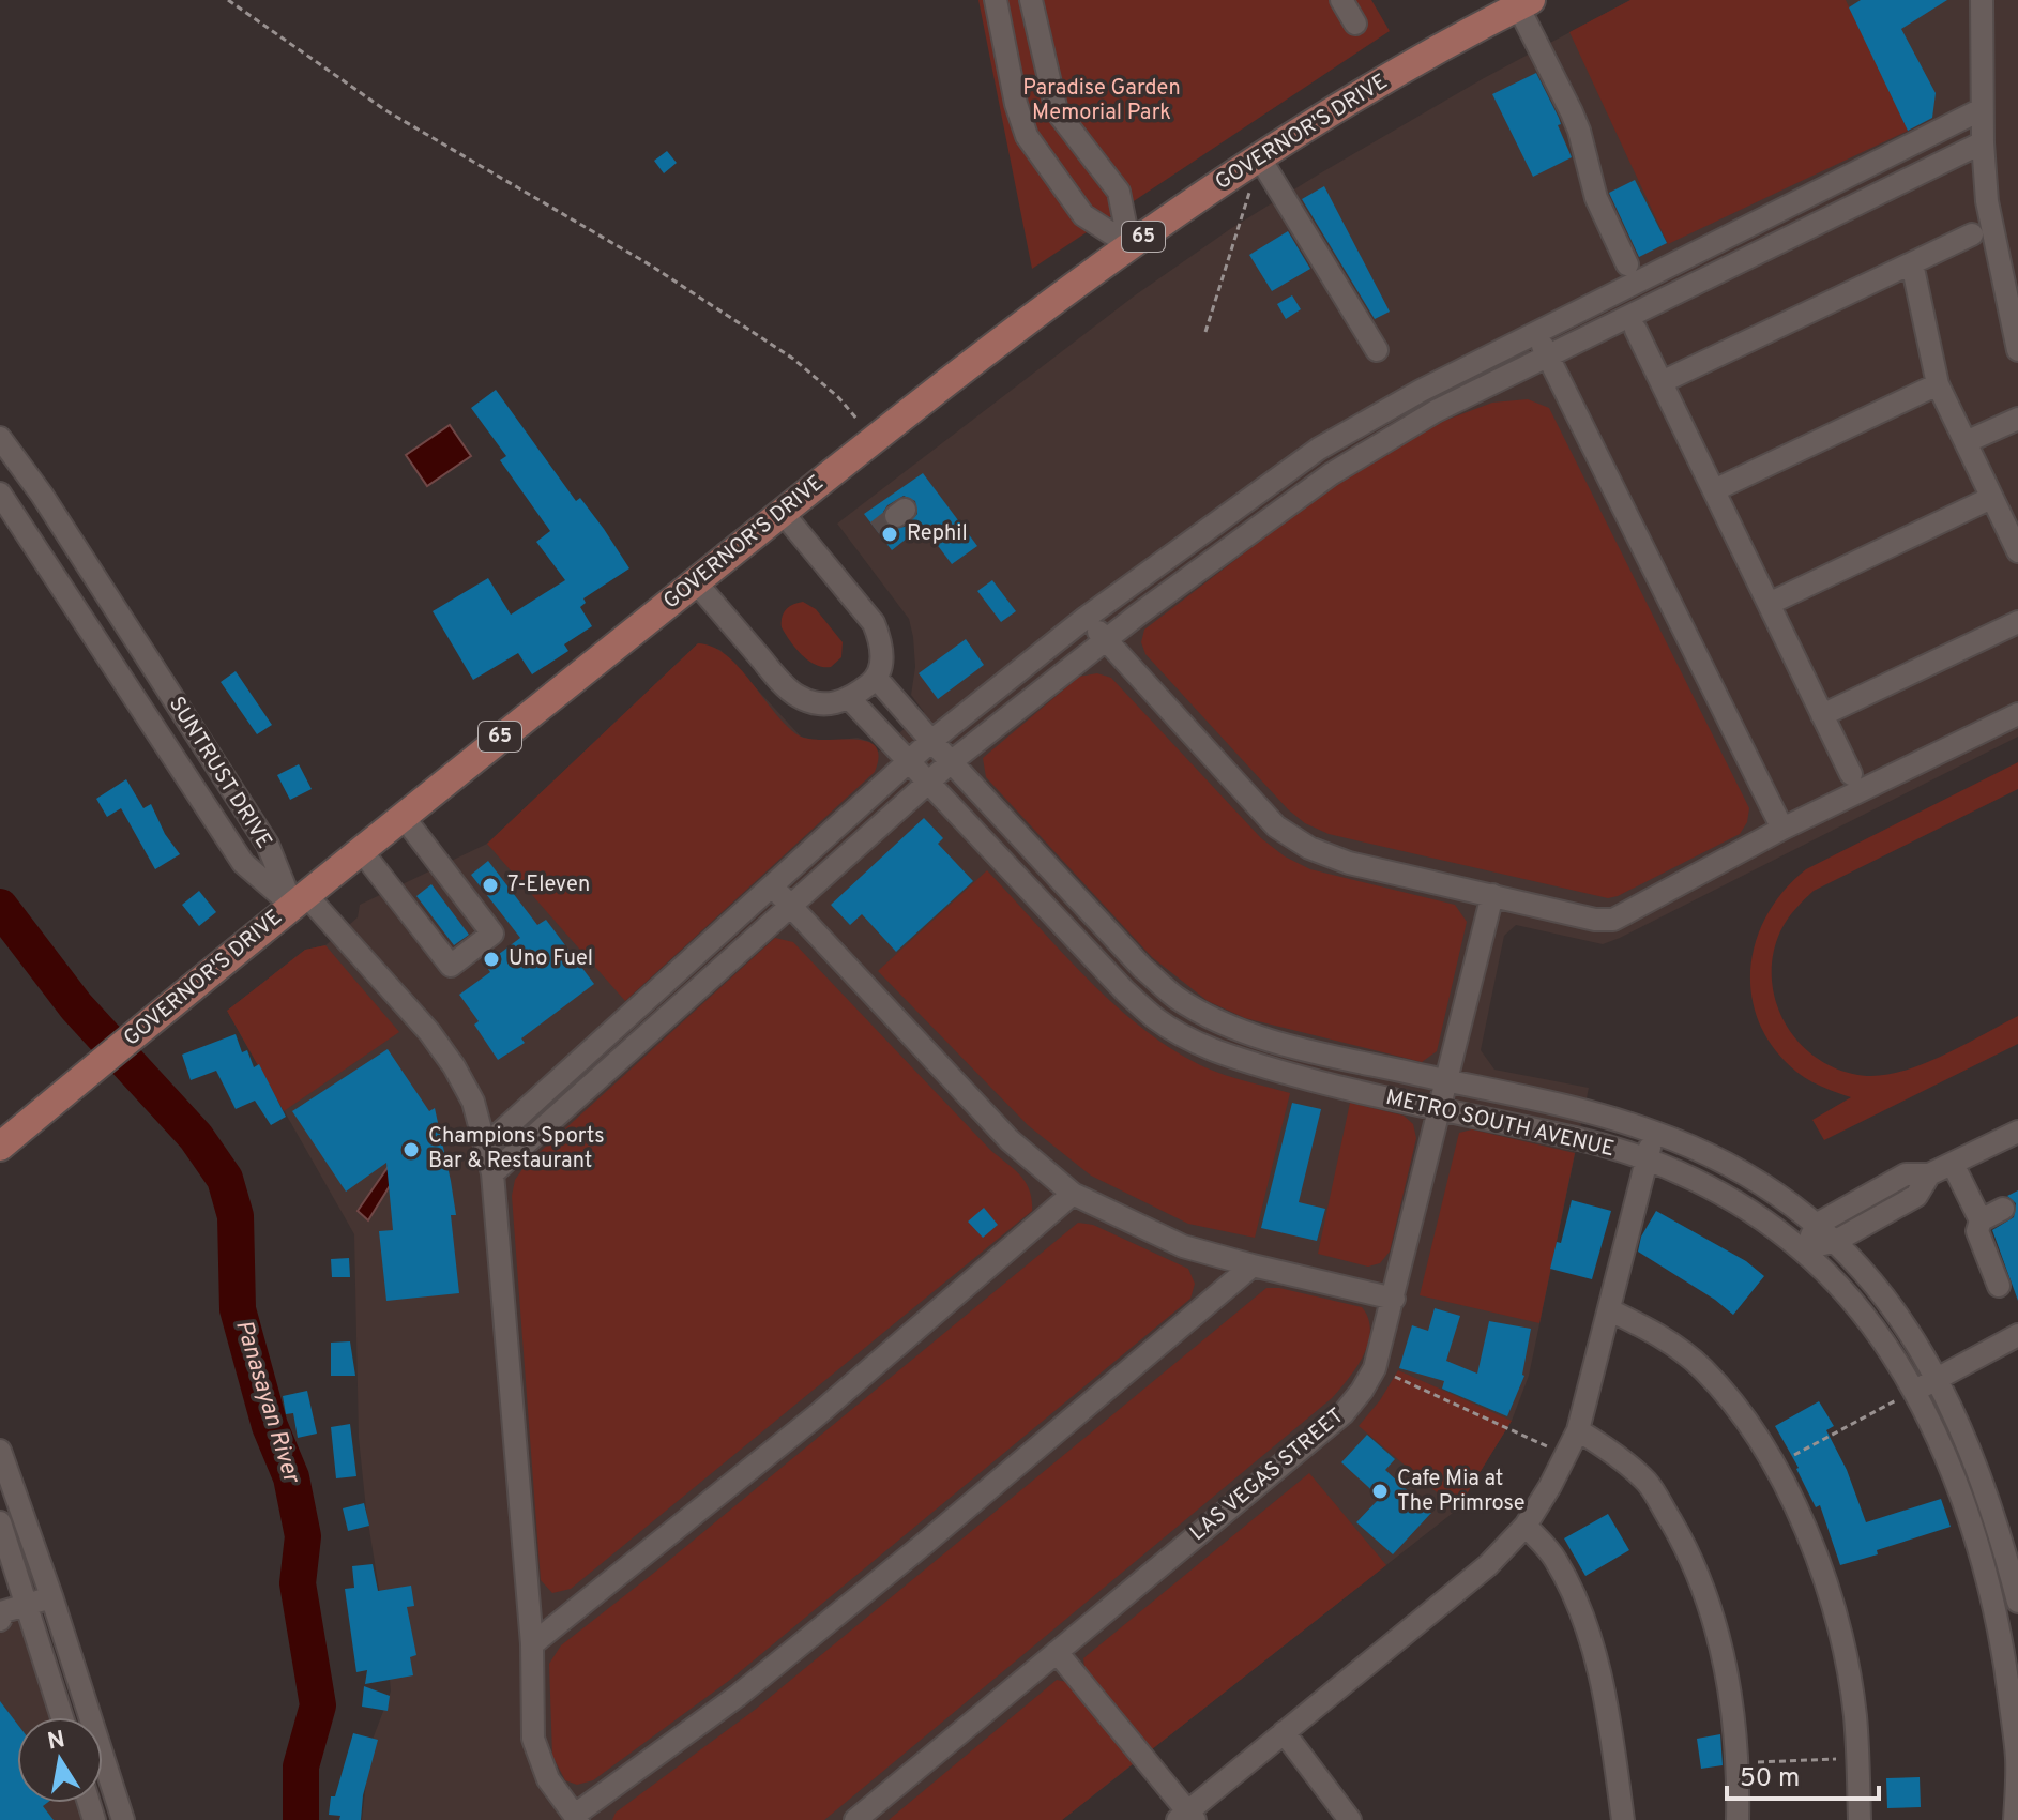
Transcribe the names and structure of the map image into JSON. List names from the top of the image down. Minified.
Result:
{"streets":{"main road":["GOVERNOR'S DRIVE","65"],"street":["SUNTRUST DRIVE","METRO SOUTH AVENUE","LAS VEGAS STREET"]},"crossings":[["GOVERNOR'S DRIVE","SUNTRUST DRIVE"],["METRO SOUTH AVENUE","LAS VEGAS STREET"]],"water":["Panasayan River"],"parks":["Paradise Garden Memorial Park"],"places":["Rephil","7-Eleven","Uno Fuel","Champions Sports Bar & Restaurant","Cafe Mia at The Primrose"],"scale_bar":"50 m","north":"top"}
